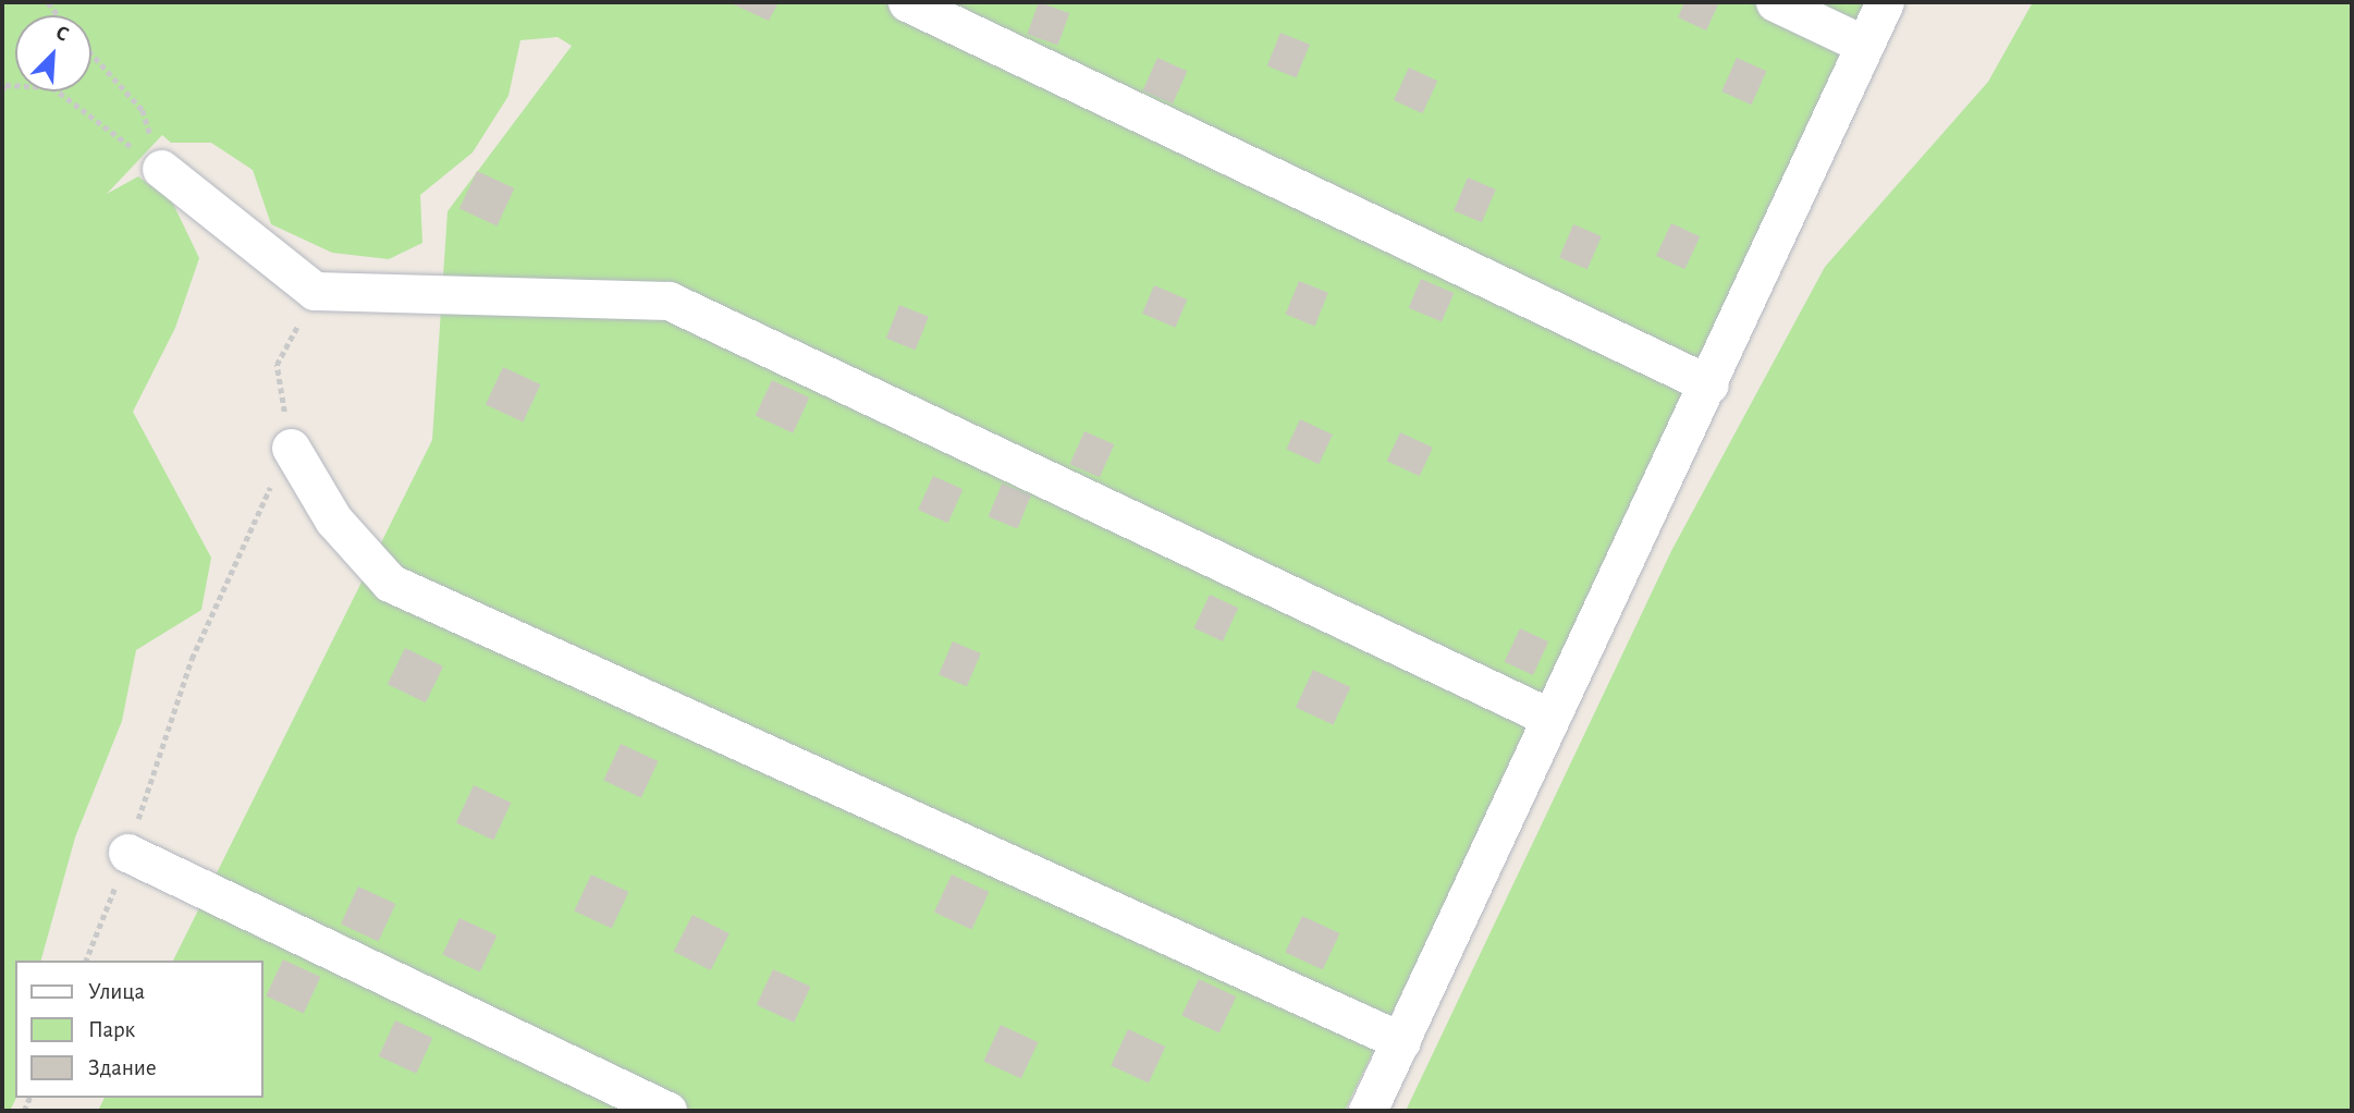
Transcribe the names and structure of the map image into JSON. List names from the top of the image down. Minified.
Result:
{"legend":["Улица","Парк","Здание"],"north":"top right"}
